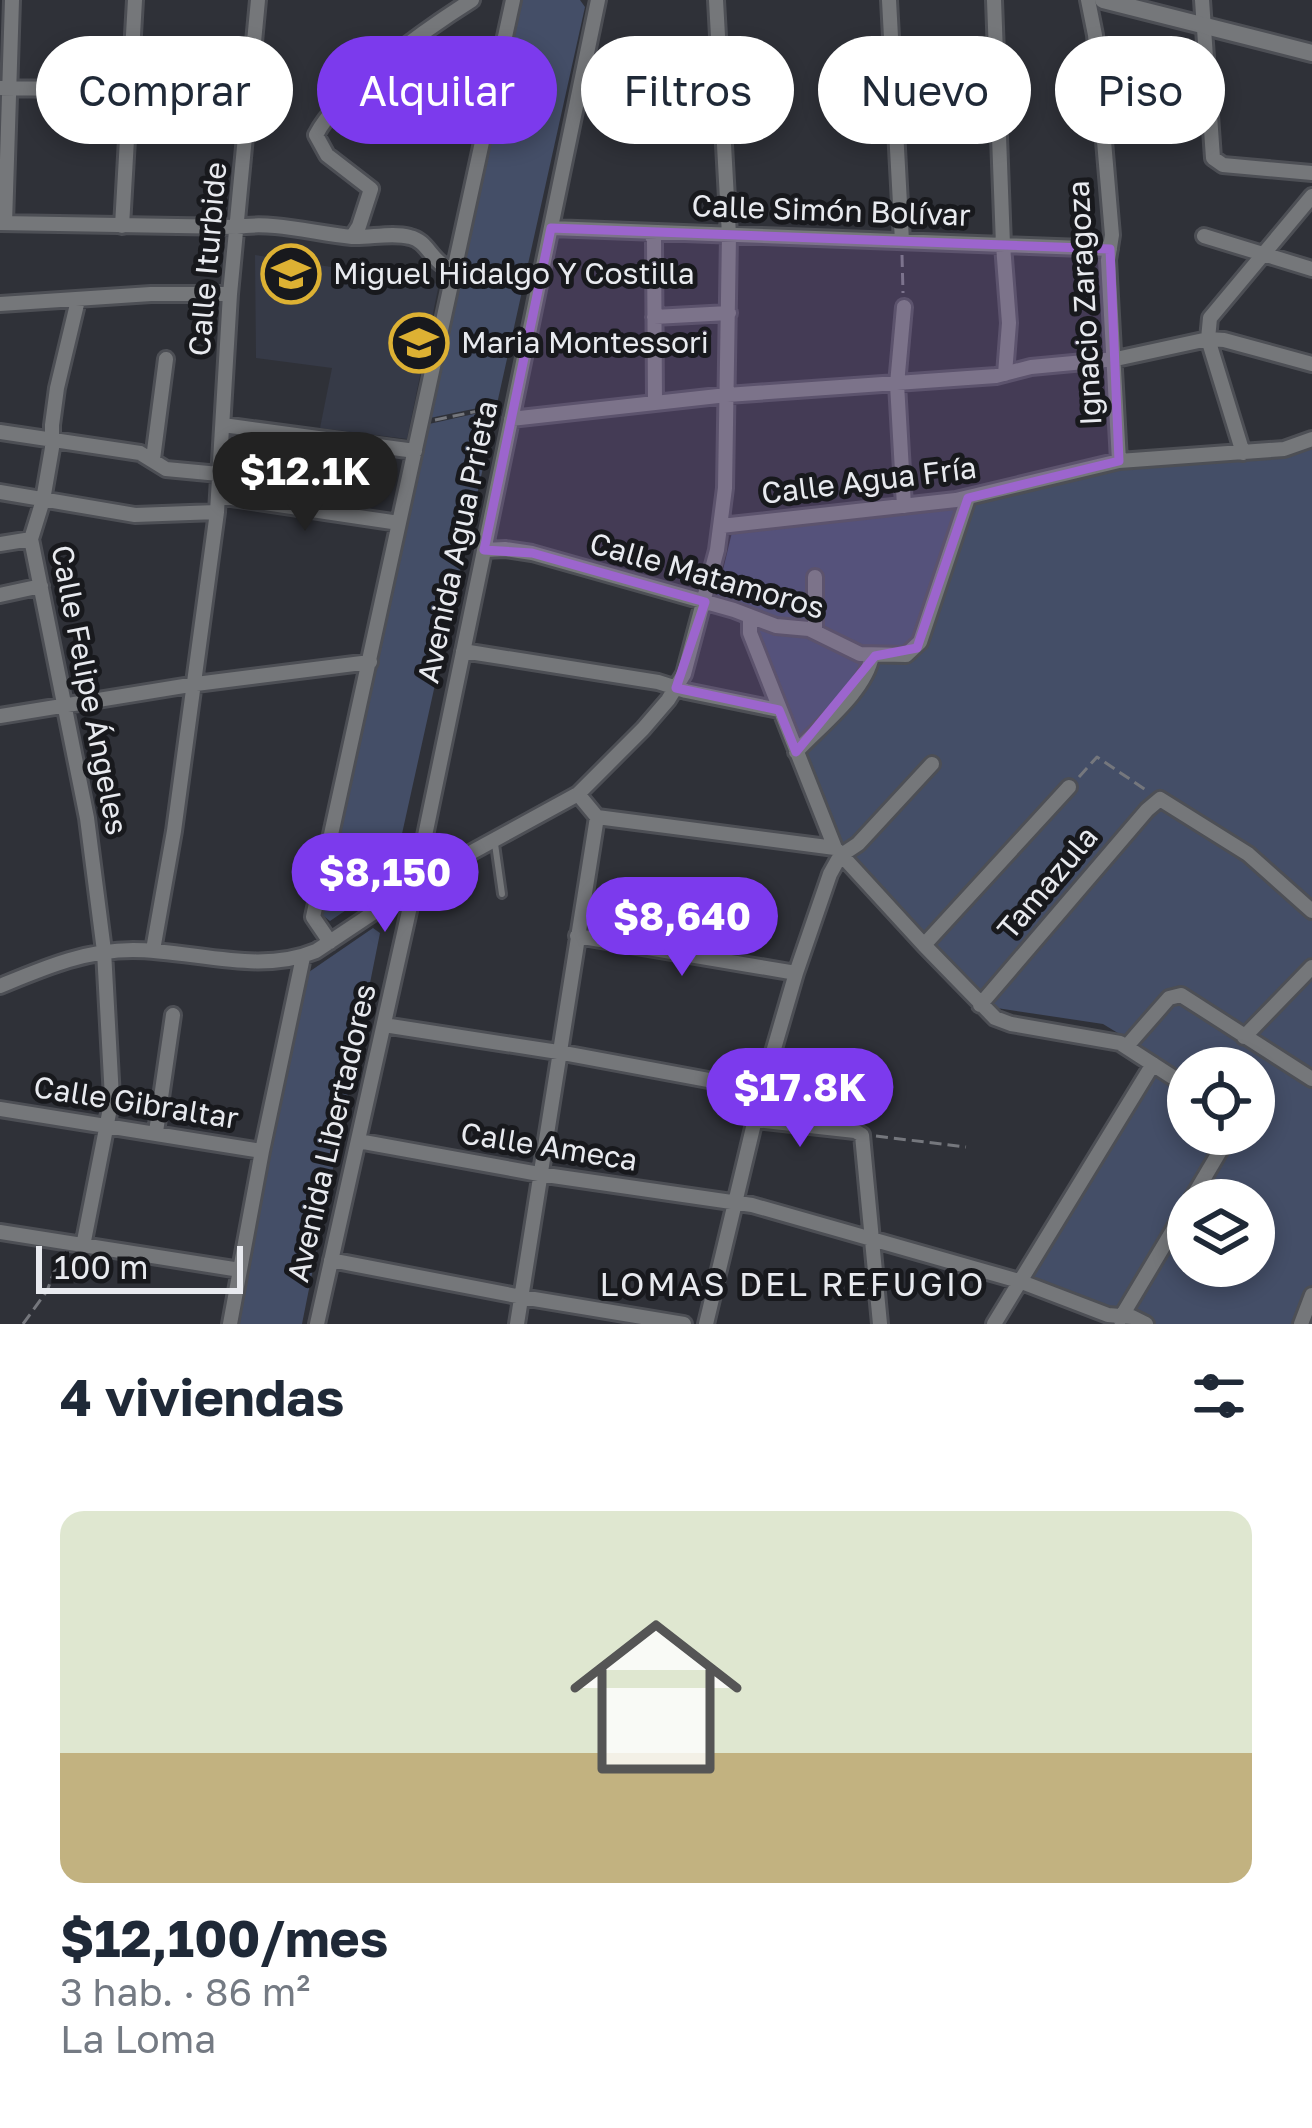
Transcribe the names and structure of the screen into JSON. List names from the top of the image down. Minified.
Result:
{"streets":{"street":["Calle Simón Bolívar","Calle Iturbide","Ignacio Zaragoza","Calle Agua Fría","Avenida Agua Prieta","Calle Matamoros","Calle Felipe Ángeles","Tamazula","Calle Gibraltar","Avenida Libertadores","Calle Ameca"]},"crossings":[["Calle Simón Bolívar","Ignacio Zaragoza"],["Calle Simón Bolívar","Avenida Agua Prieta"],["Calle Iturbide","Calle Agua Fría"],["Ignacio Zaragoza","Calle Agua Fría"],["Calle Agua Fría","Avenida Agua Prieta"],["Calle Agua Fría","Calle Matamoros"],["Calle Agua Fría","Calle Felipe Ángeles"],["Calle Agua Fría","Avenida Libertadores"],["Avenida Agua Prieta","Calle Matamoros"],["Avenida Agua Prieta","Avenida Libertadores"],["Calle Felipe Ángeles","Calle Gibraltar"],["Avenida Libertadores","Calle Ameca"]],"districts":["LOMAS DEL REFUGIO"],"places":{"school or university":["Miguel Hidalgo Y Costilla","Maria Montessori"]},"scale_bar":"100 m","page":{"chip":["Comprar","Alquilar","Filtros","Nuevo","Piso"],"price":["$12.1K","$8,150","$8,640","$17.8K"],"scale":"100 m","heading":"4 viviendas","list":[{"name":"$12,100/mes","note":"3 hab. · 86 m² · La Loma"}]}}
